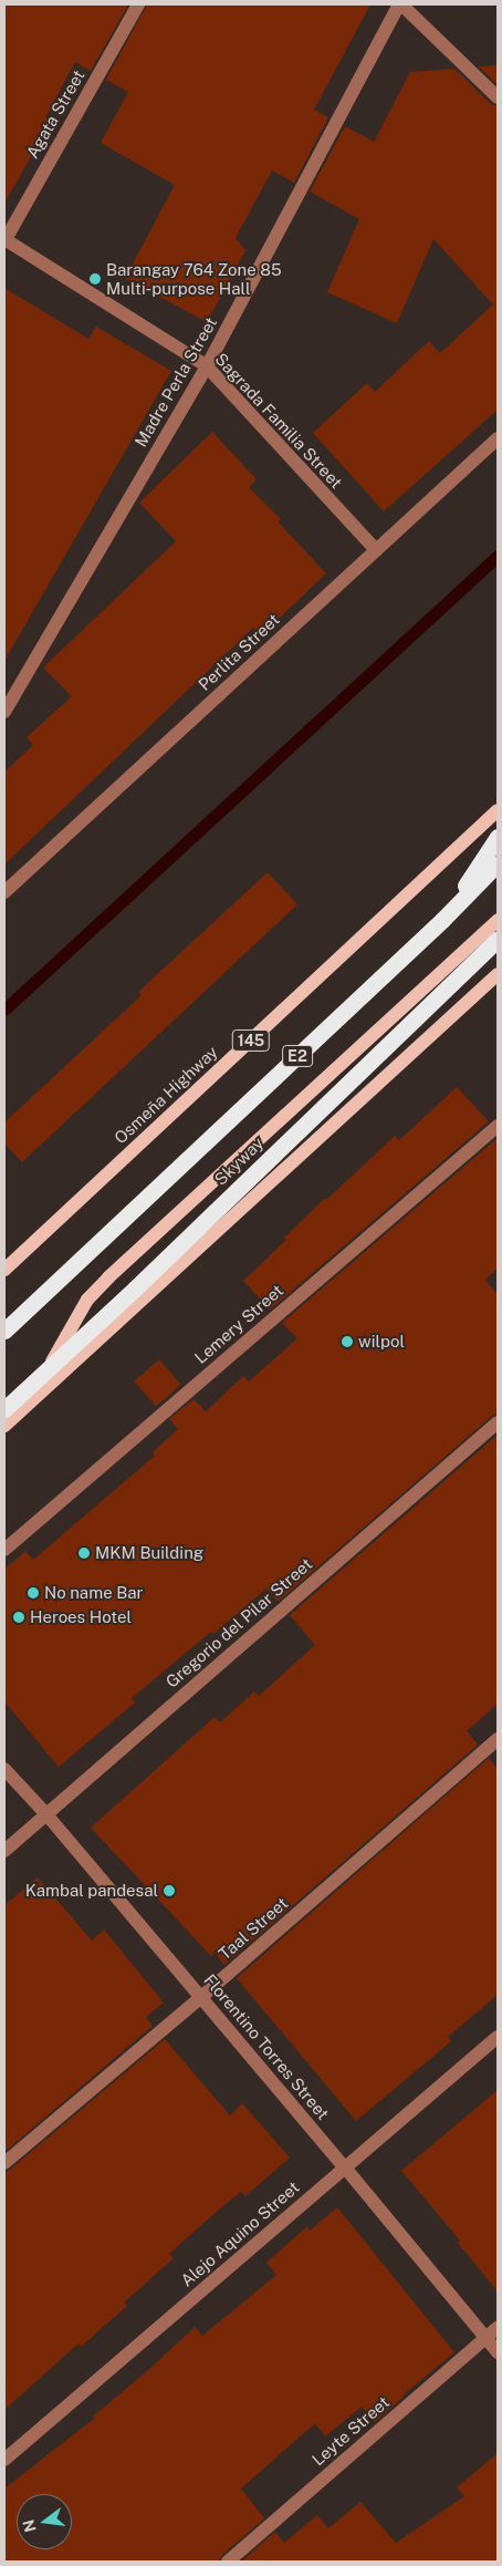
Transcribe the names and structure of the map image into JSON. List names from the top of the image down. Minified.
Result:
{"streets":{"highway":["E2","Skyway"],"main road":["145","Osmeña Highway"],"street":["Agata Street","Madre Perla Street","Sagrada Familia Street","Perlita Street","Lemery Street","Gregorio del Pilar Street","Taal Street","Florentino Torres Street","Alejo Aquino Street","Leyte Street"]},"crossings":[["Agata Street","Sagrada Familia Street"],["Madre Perla Street","Sagrada Familia Street"],["Sagrada Familia Street","Perlita Street"],["Gregorio del Pilar Street","Florentino Torres Street"],["Taal Street","Florentino Torres Street"],["Florentino Torres Street","Alejo Aquino Street"],["Florentino Torres Street","Leyte Street"]],"places":["Barangay 764 Zone 85 Multi-purpose Hall","wilpol","MKM Building","No name Bar","Heroes Hotel","Kambal pandesal"],"north":"left"}
